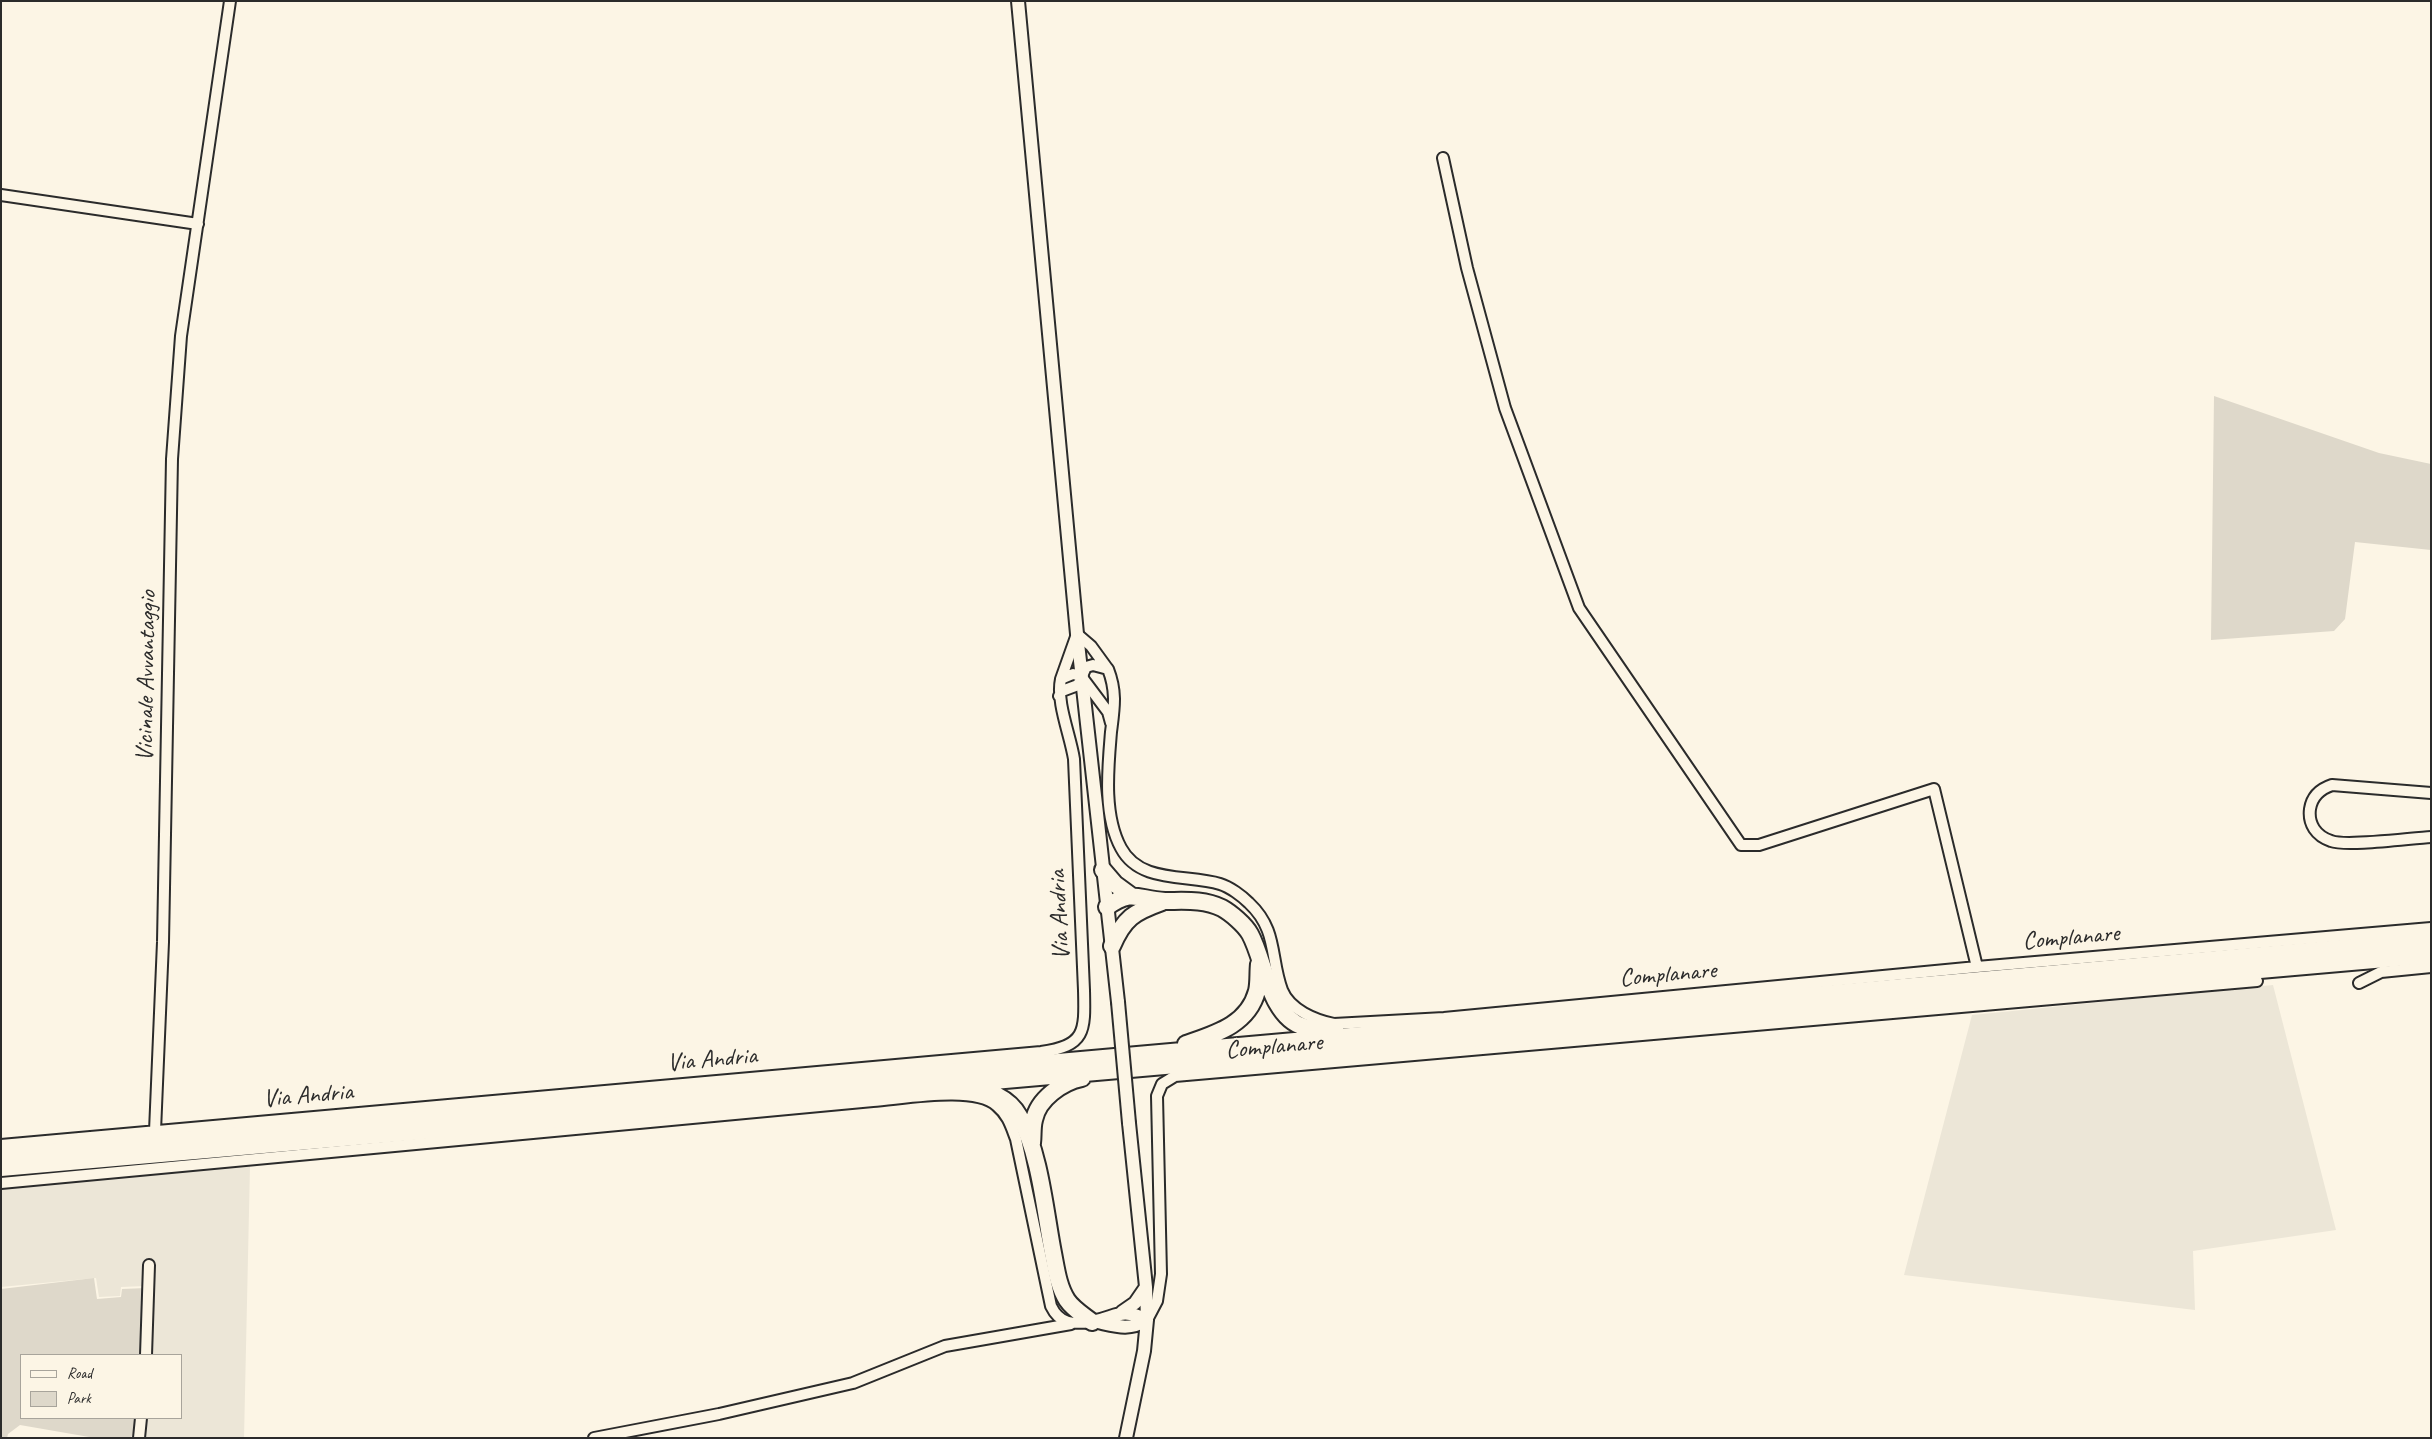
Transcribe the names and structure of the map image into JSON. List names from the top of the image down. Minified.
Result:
{"streets":{"street":["Vicinale Avvantaggio","Via Andria","Complanare"]},"crossings":[["Vicinale Avvantaggio","Via Andria"]],"legend":["Road","Park"]}
